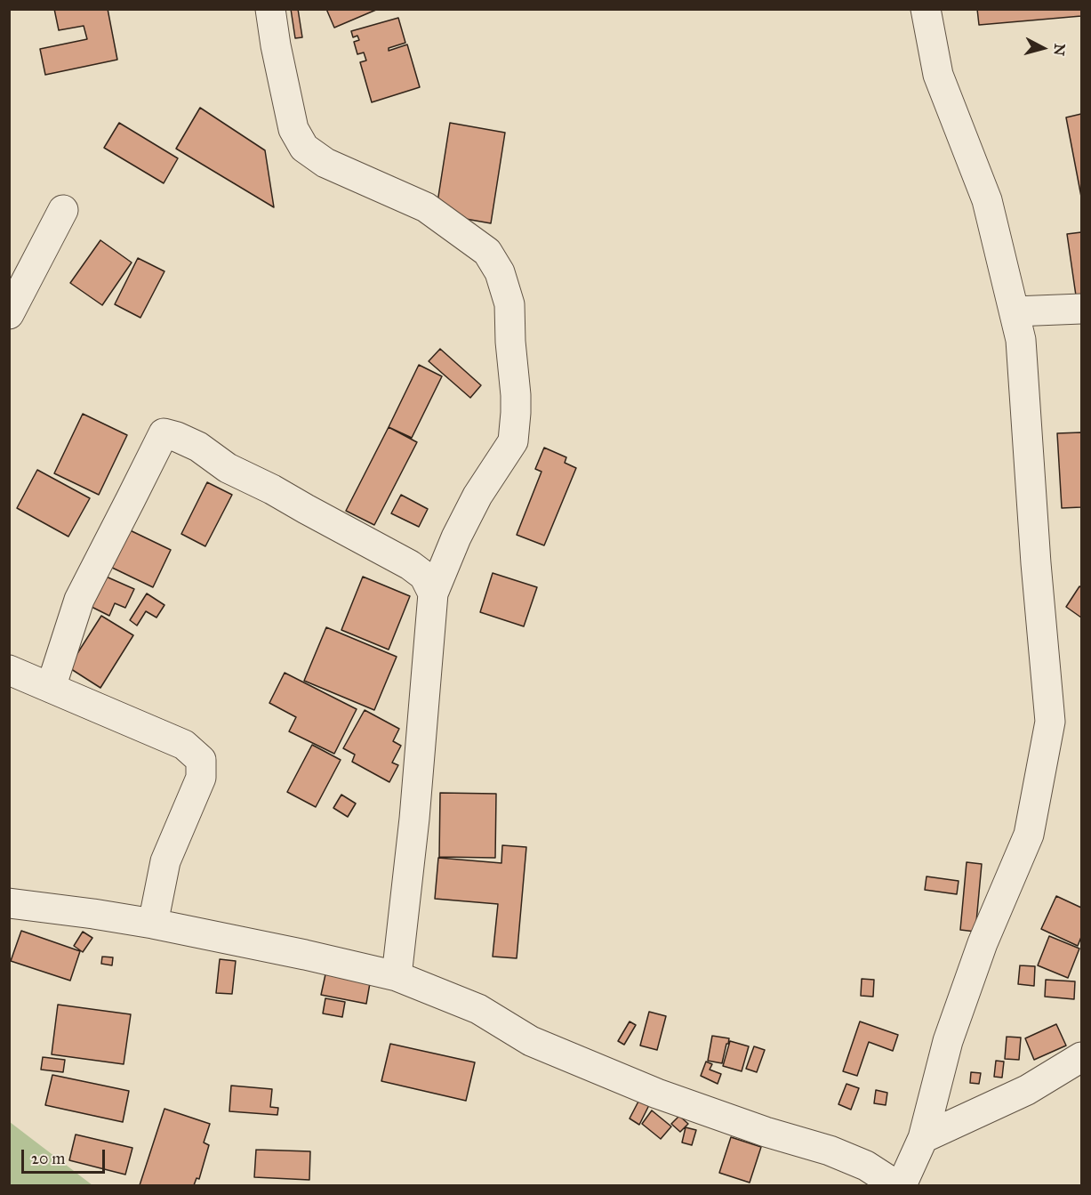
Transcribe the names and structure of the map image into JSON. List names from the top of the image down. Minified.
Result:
{"scale_bar":"20 m","north":"right"}
